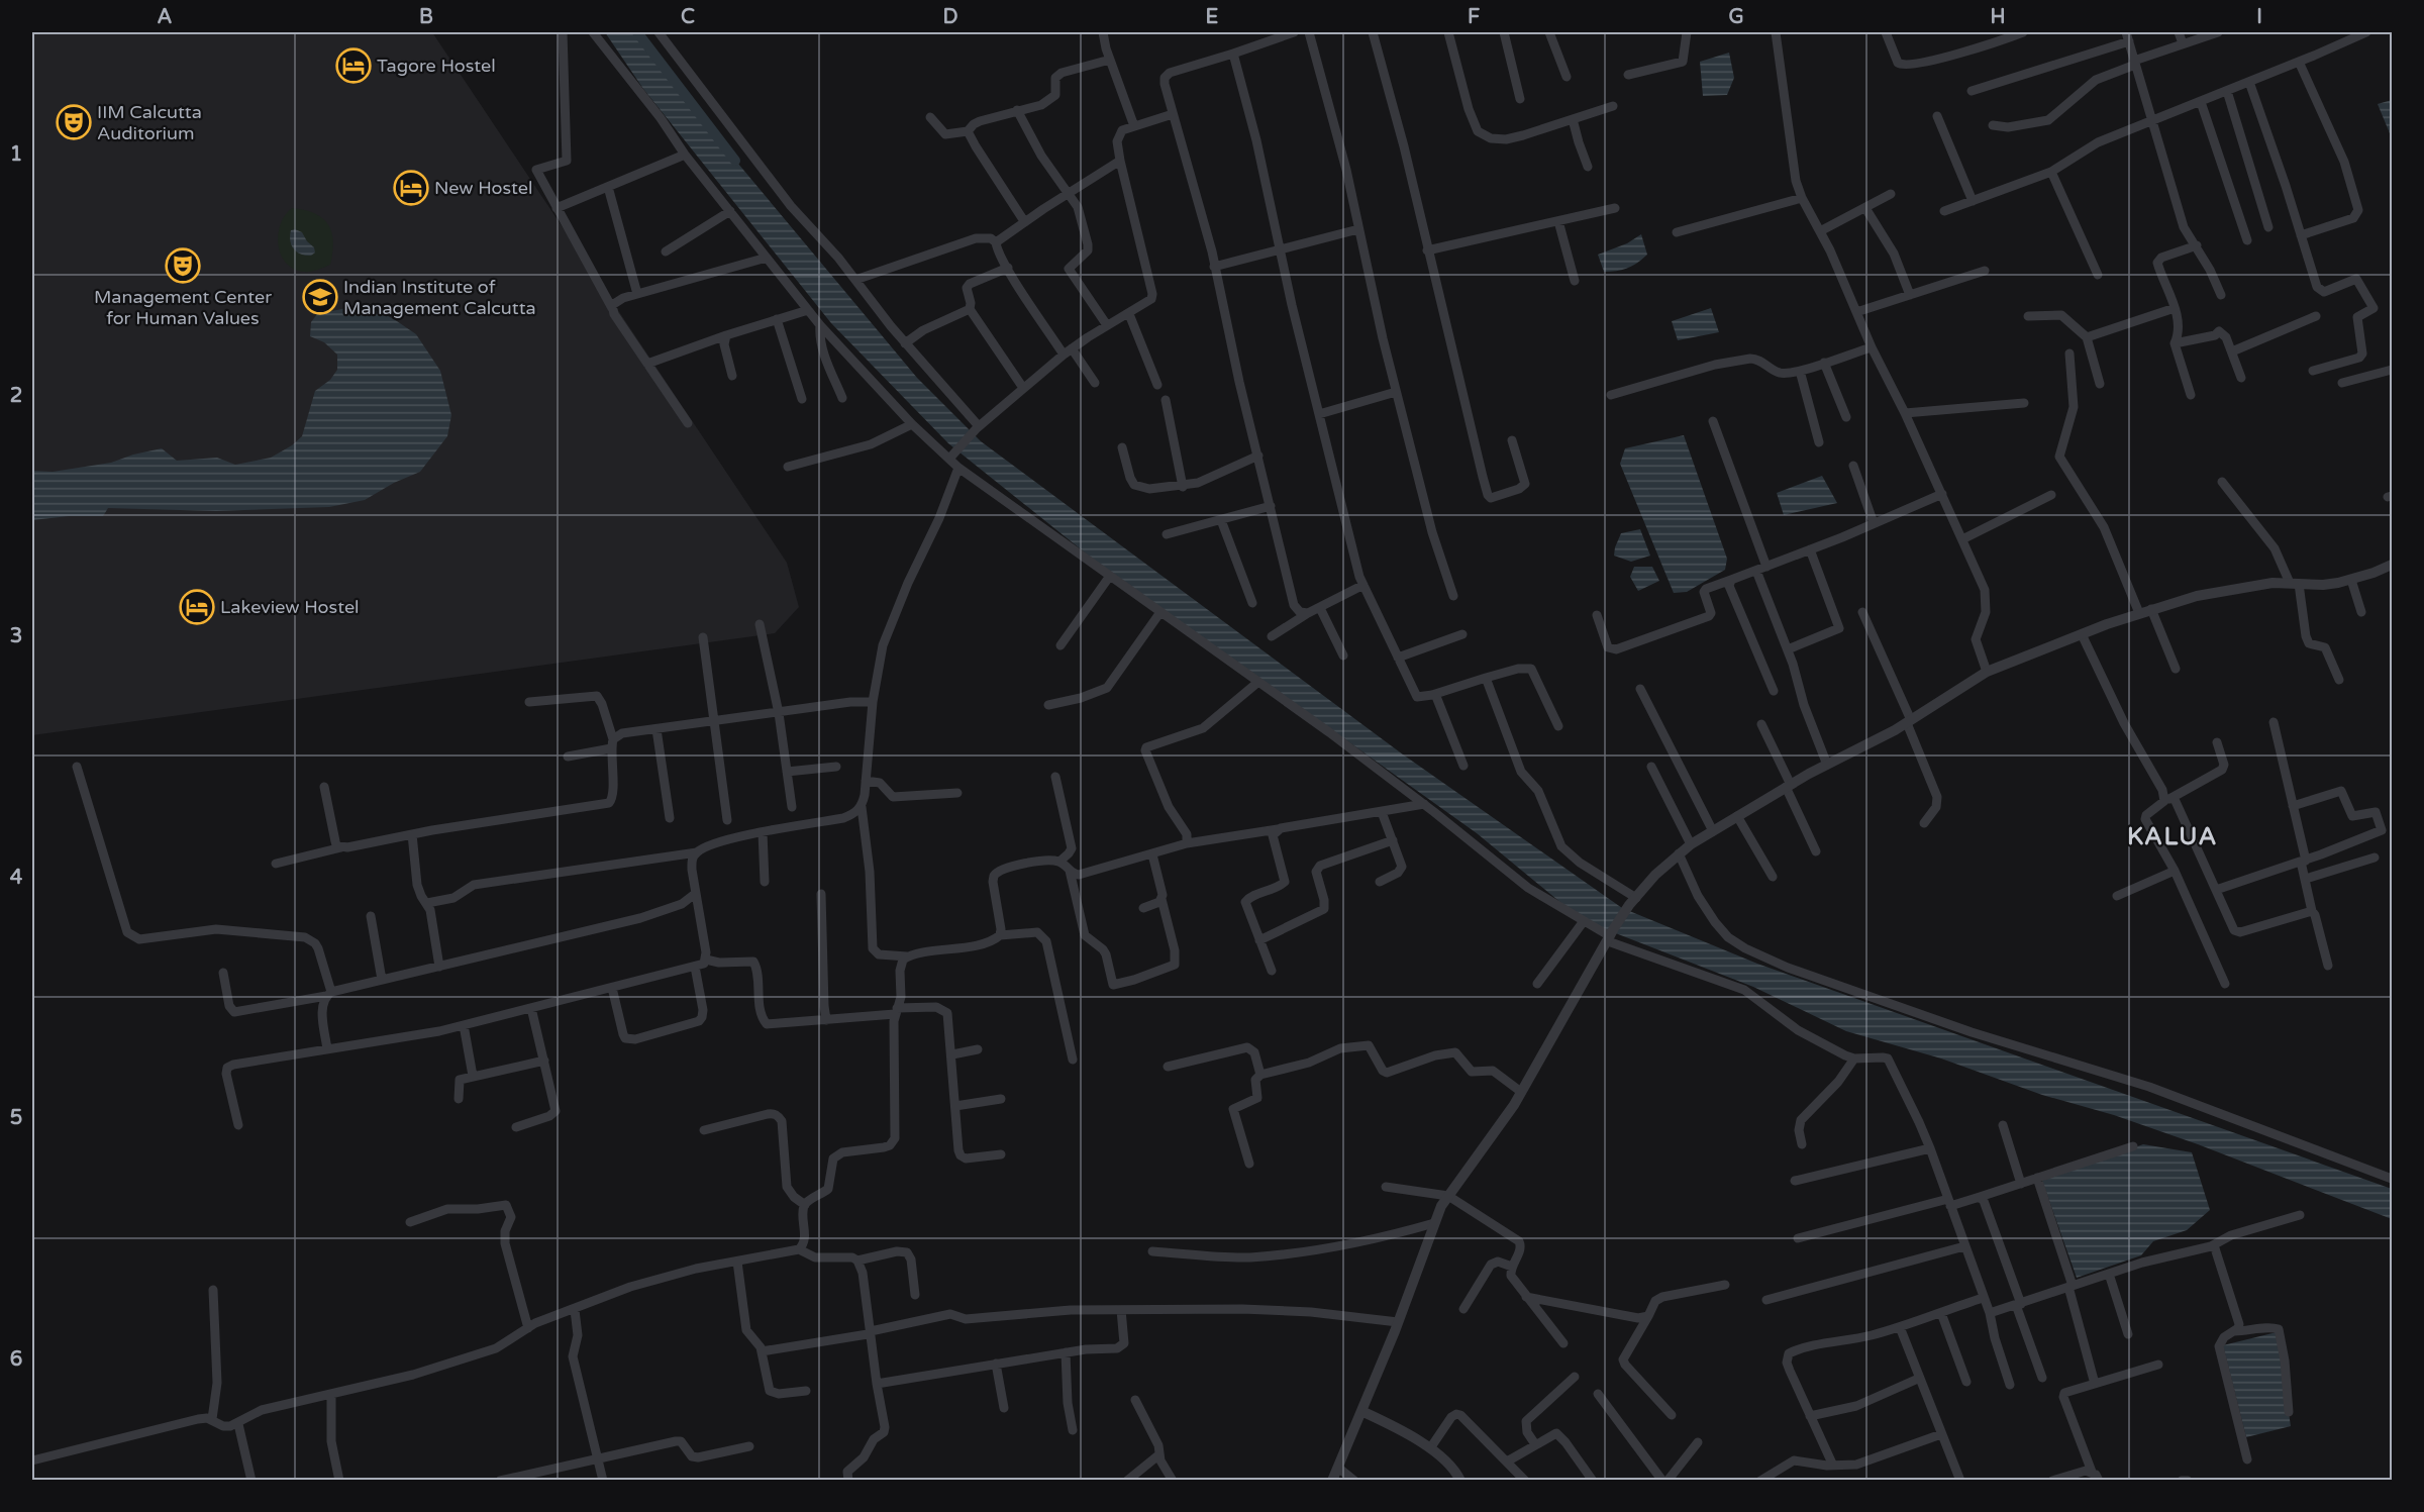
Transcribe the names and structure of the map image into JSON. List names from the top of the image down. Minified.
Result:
{"districts":["KALUA"],"places":{"hotel":["Tagore Hostel","New Hostel","Lakeview Hostel"],"theatre":["IIM Calcutta Auditorium","Management Center for Human Values"],"school or university":["Indian Institute of Management Calcutta"]},"grid":{"columns":["A","B","C","D","E","F","G","H","I"],"rows":["1","2","3","4","5","6"]}}
